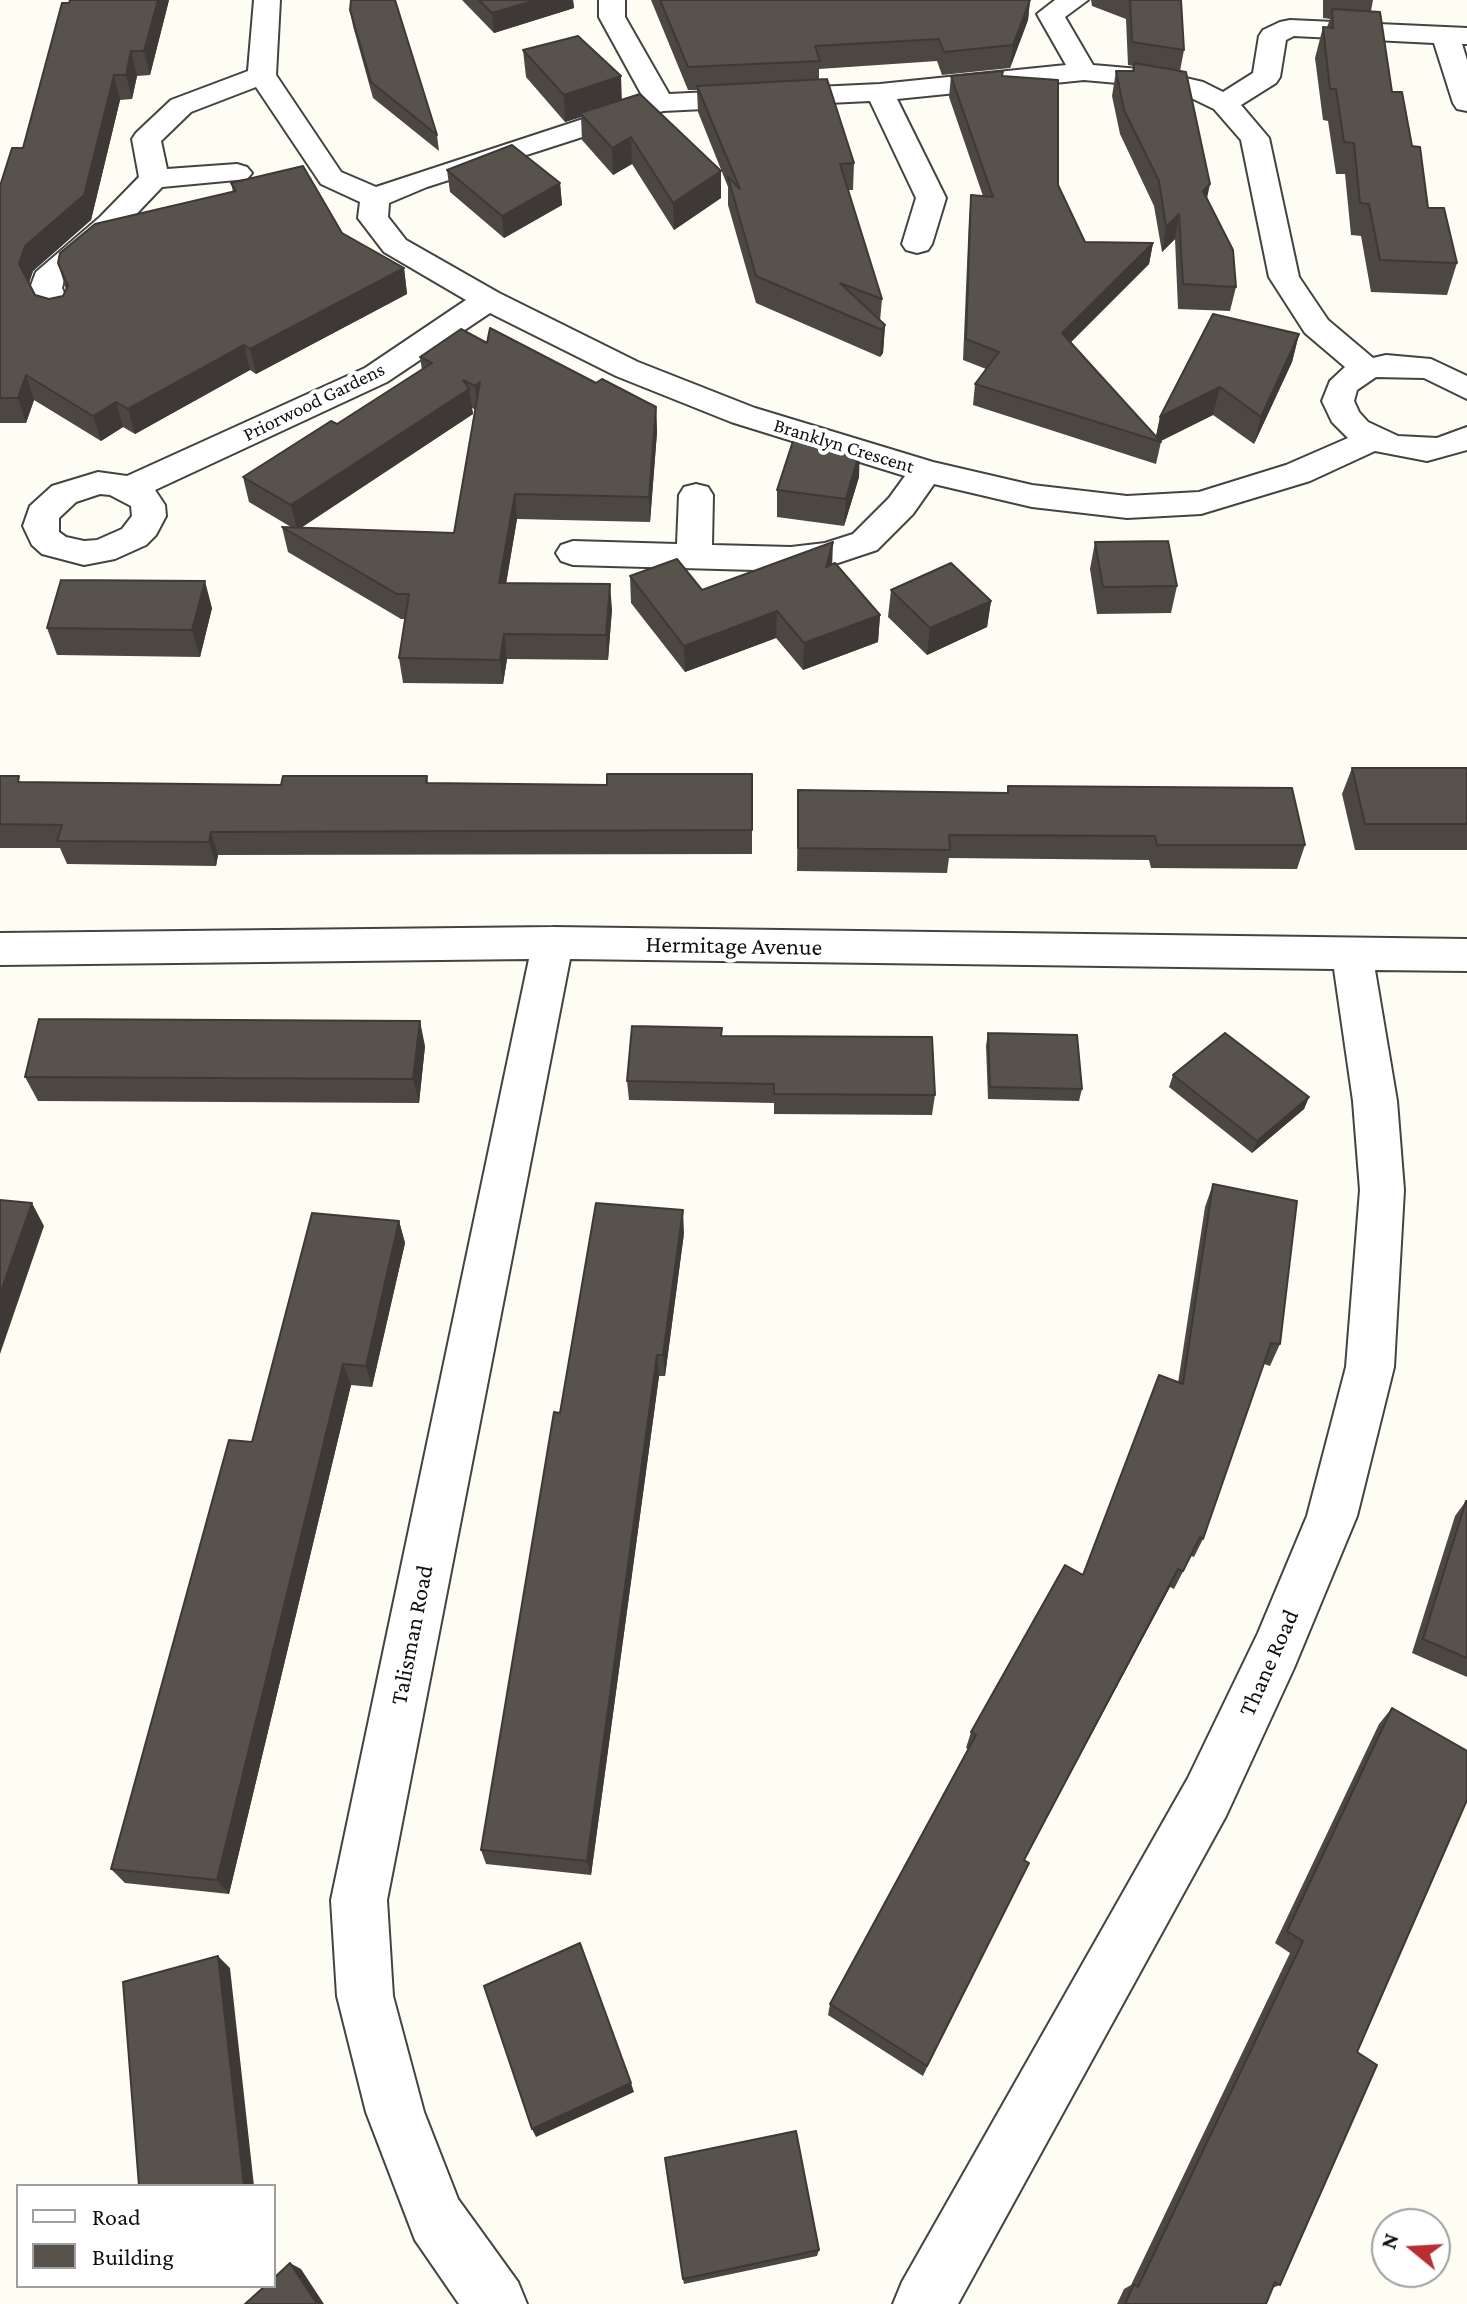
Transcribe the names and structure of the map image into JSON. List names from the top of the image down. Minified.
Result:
{"streets":{"street":["Priorwood Gardens","Branklyn Crescent","Hermitage Avenue","Talisman Road","Thane Road"]},"crossings":[["Priorwood Gardens","Branklyn Crescent"],["Hermitage Avenue","Talisman Road"],["Hermitage Avenue","Thane Road"]],"legend":["Road","Building"],"north":"left"}
